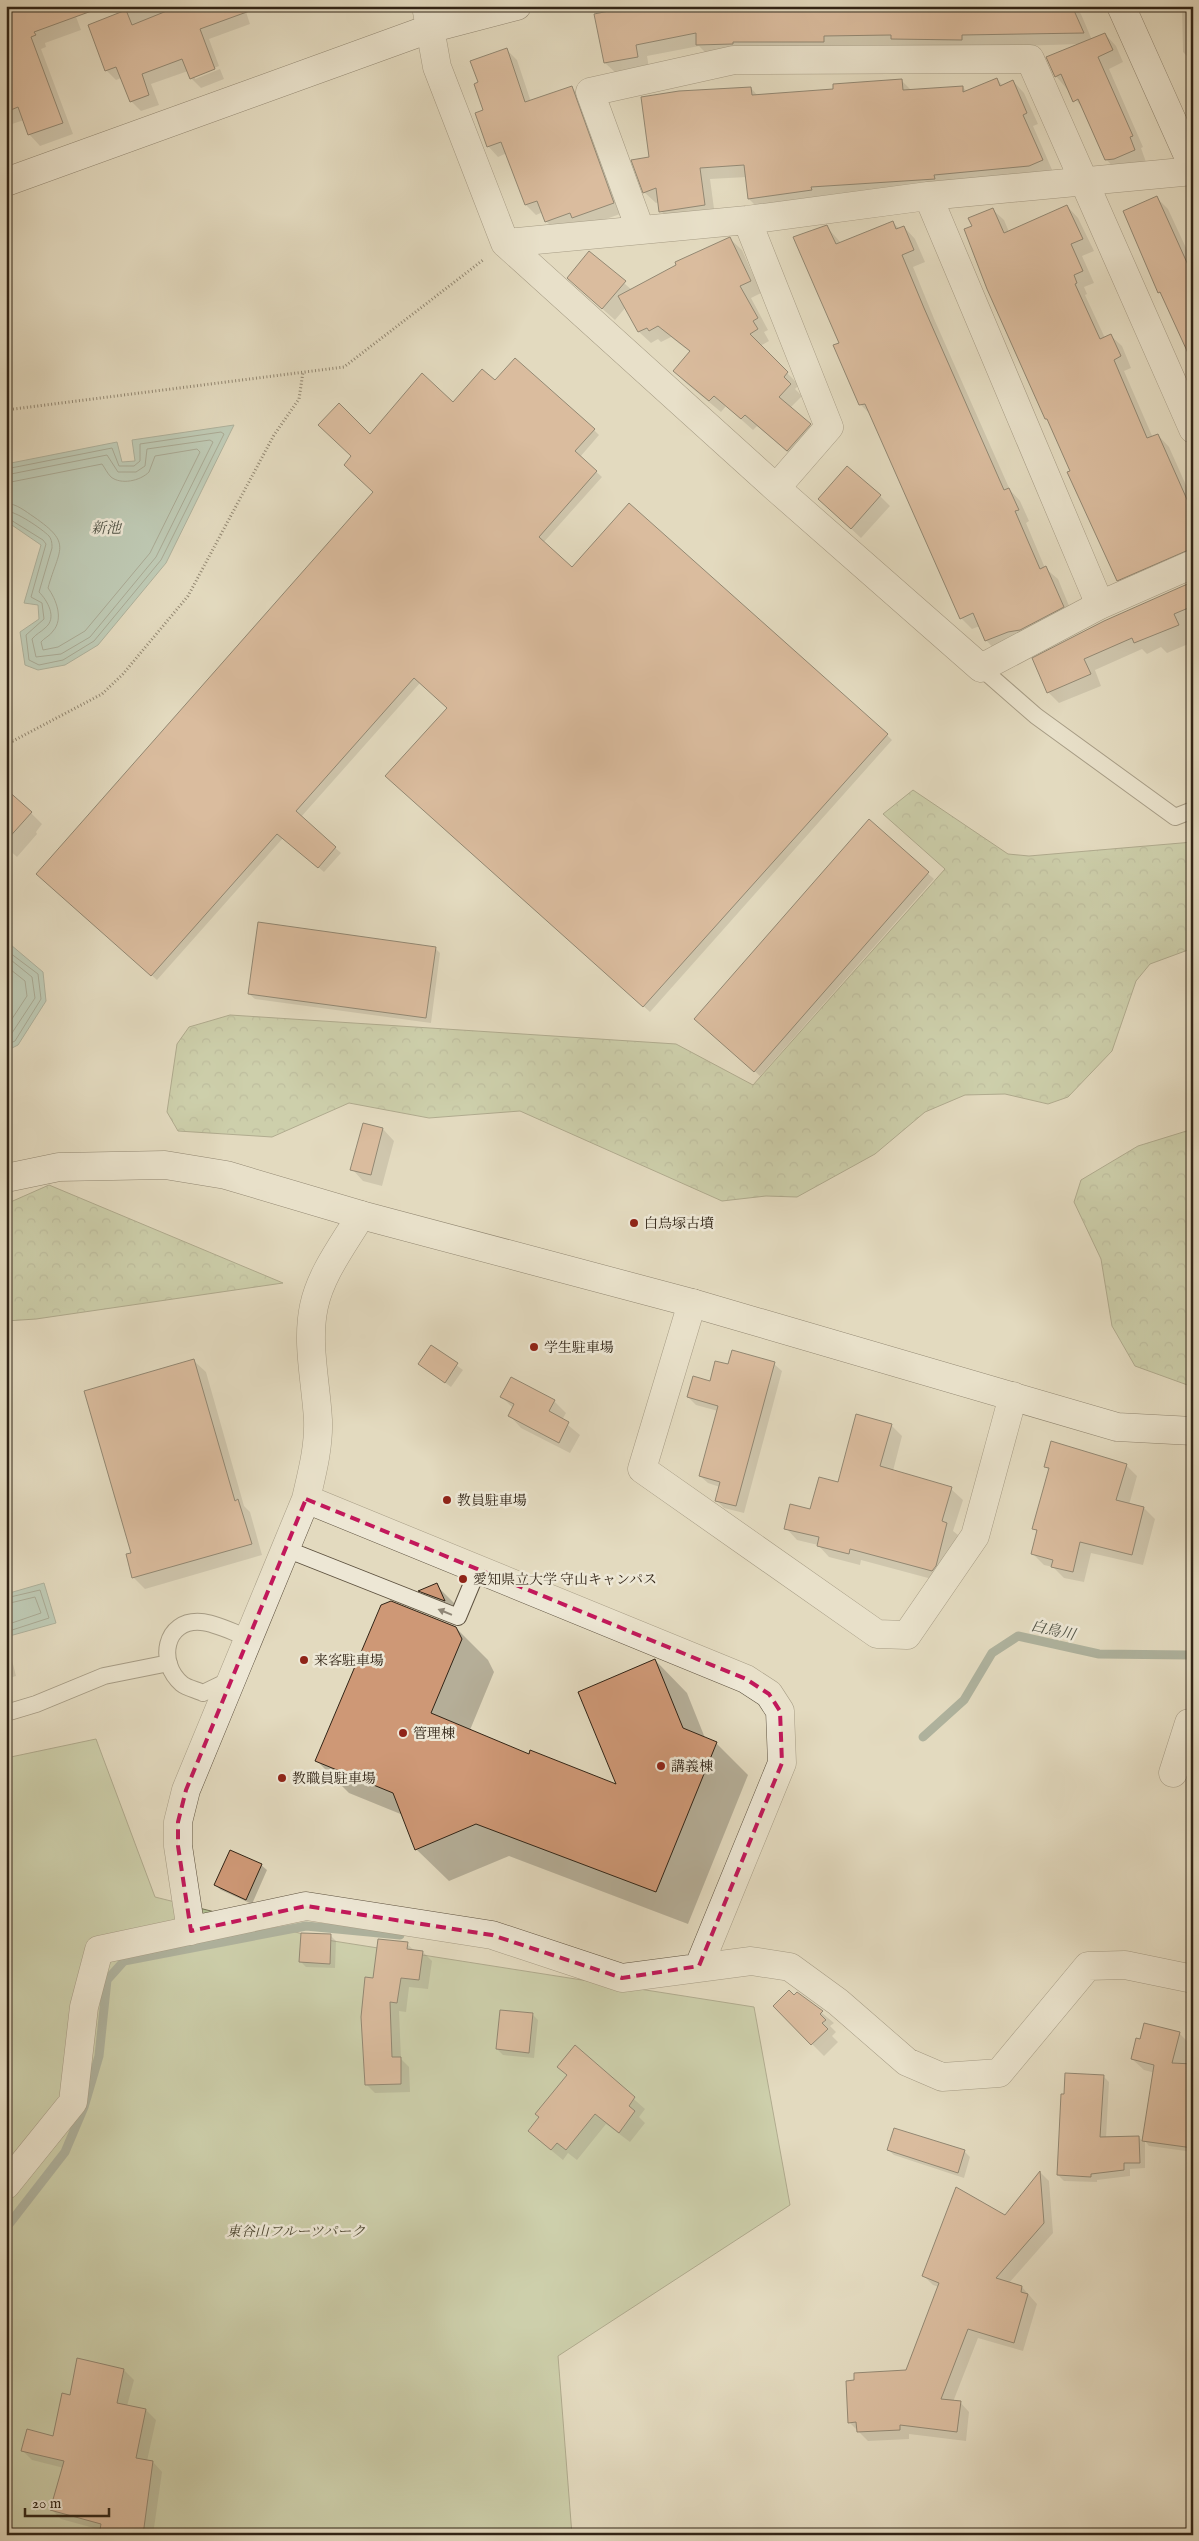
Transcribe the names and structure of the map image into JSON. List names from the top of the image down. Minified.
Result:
{"water":["新池","白鳥川"],"parks":["東谷山フルーツパーク"],"places":["白鳥塚古墳","学生駐車場","教員駐車場","愛知県立大学 守山キャンパス","来客駐車場","管理棟","講義棟","教職員駐車場"],"scale_bar":"20 m"}
